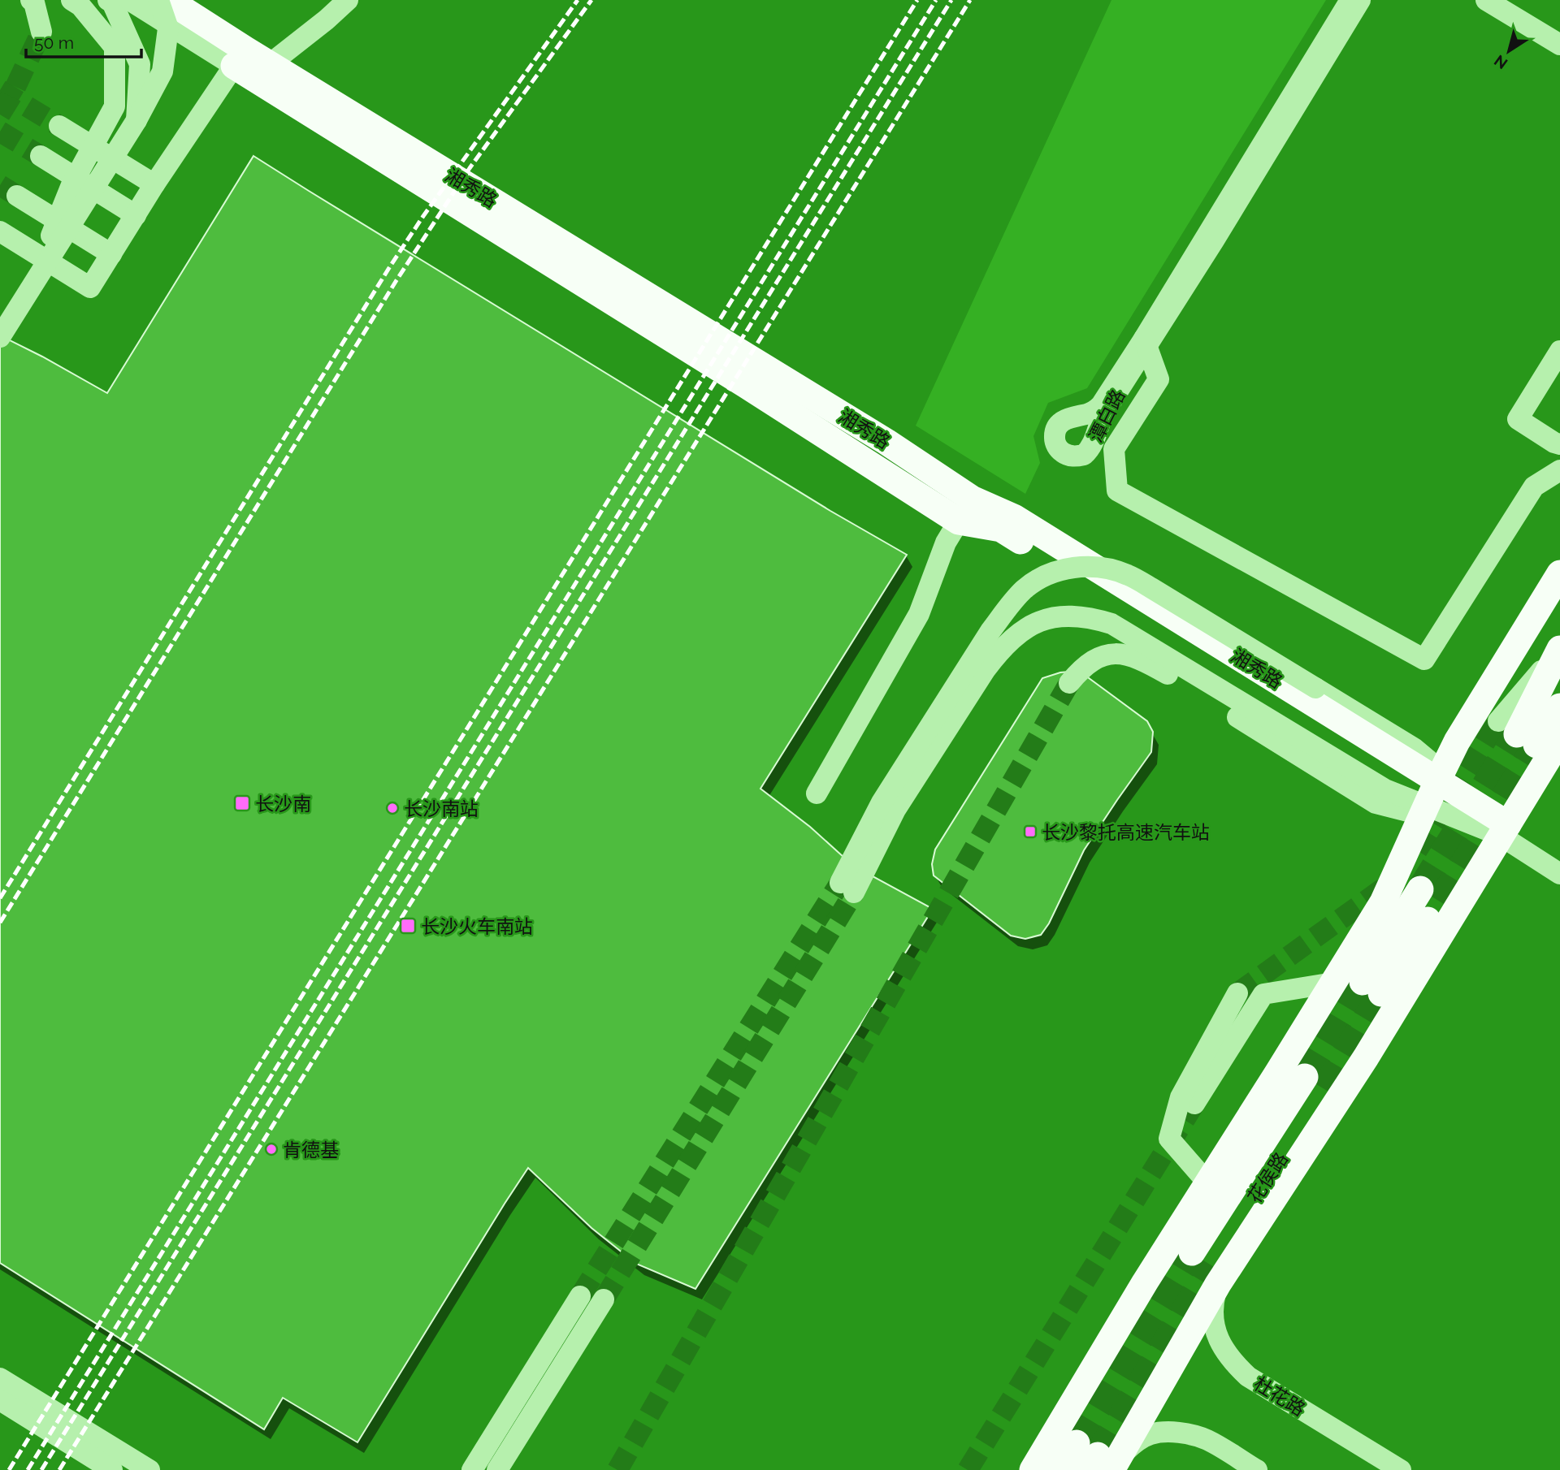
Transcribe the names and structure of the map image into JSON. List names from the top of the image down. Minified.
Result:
{"streets":{"main road":["湘秀路","花侯路"],"street":["潭白路","杜花路"]},"crossings":[["花侯路","杜花路"]],"places":{"transit":["长沙南","长沙黎托高速汽车站","长沙火车南站"],"other":["长沙南站","肯德基"]},"scale_bar":"50 m","north":"bottom left"}
